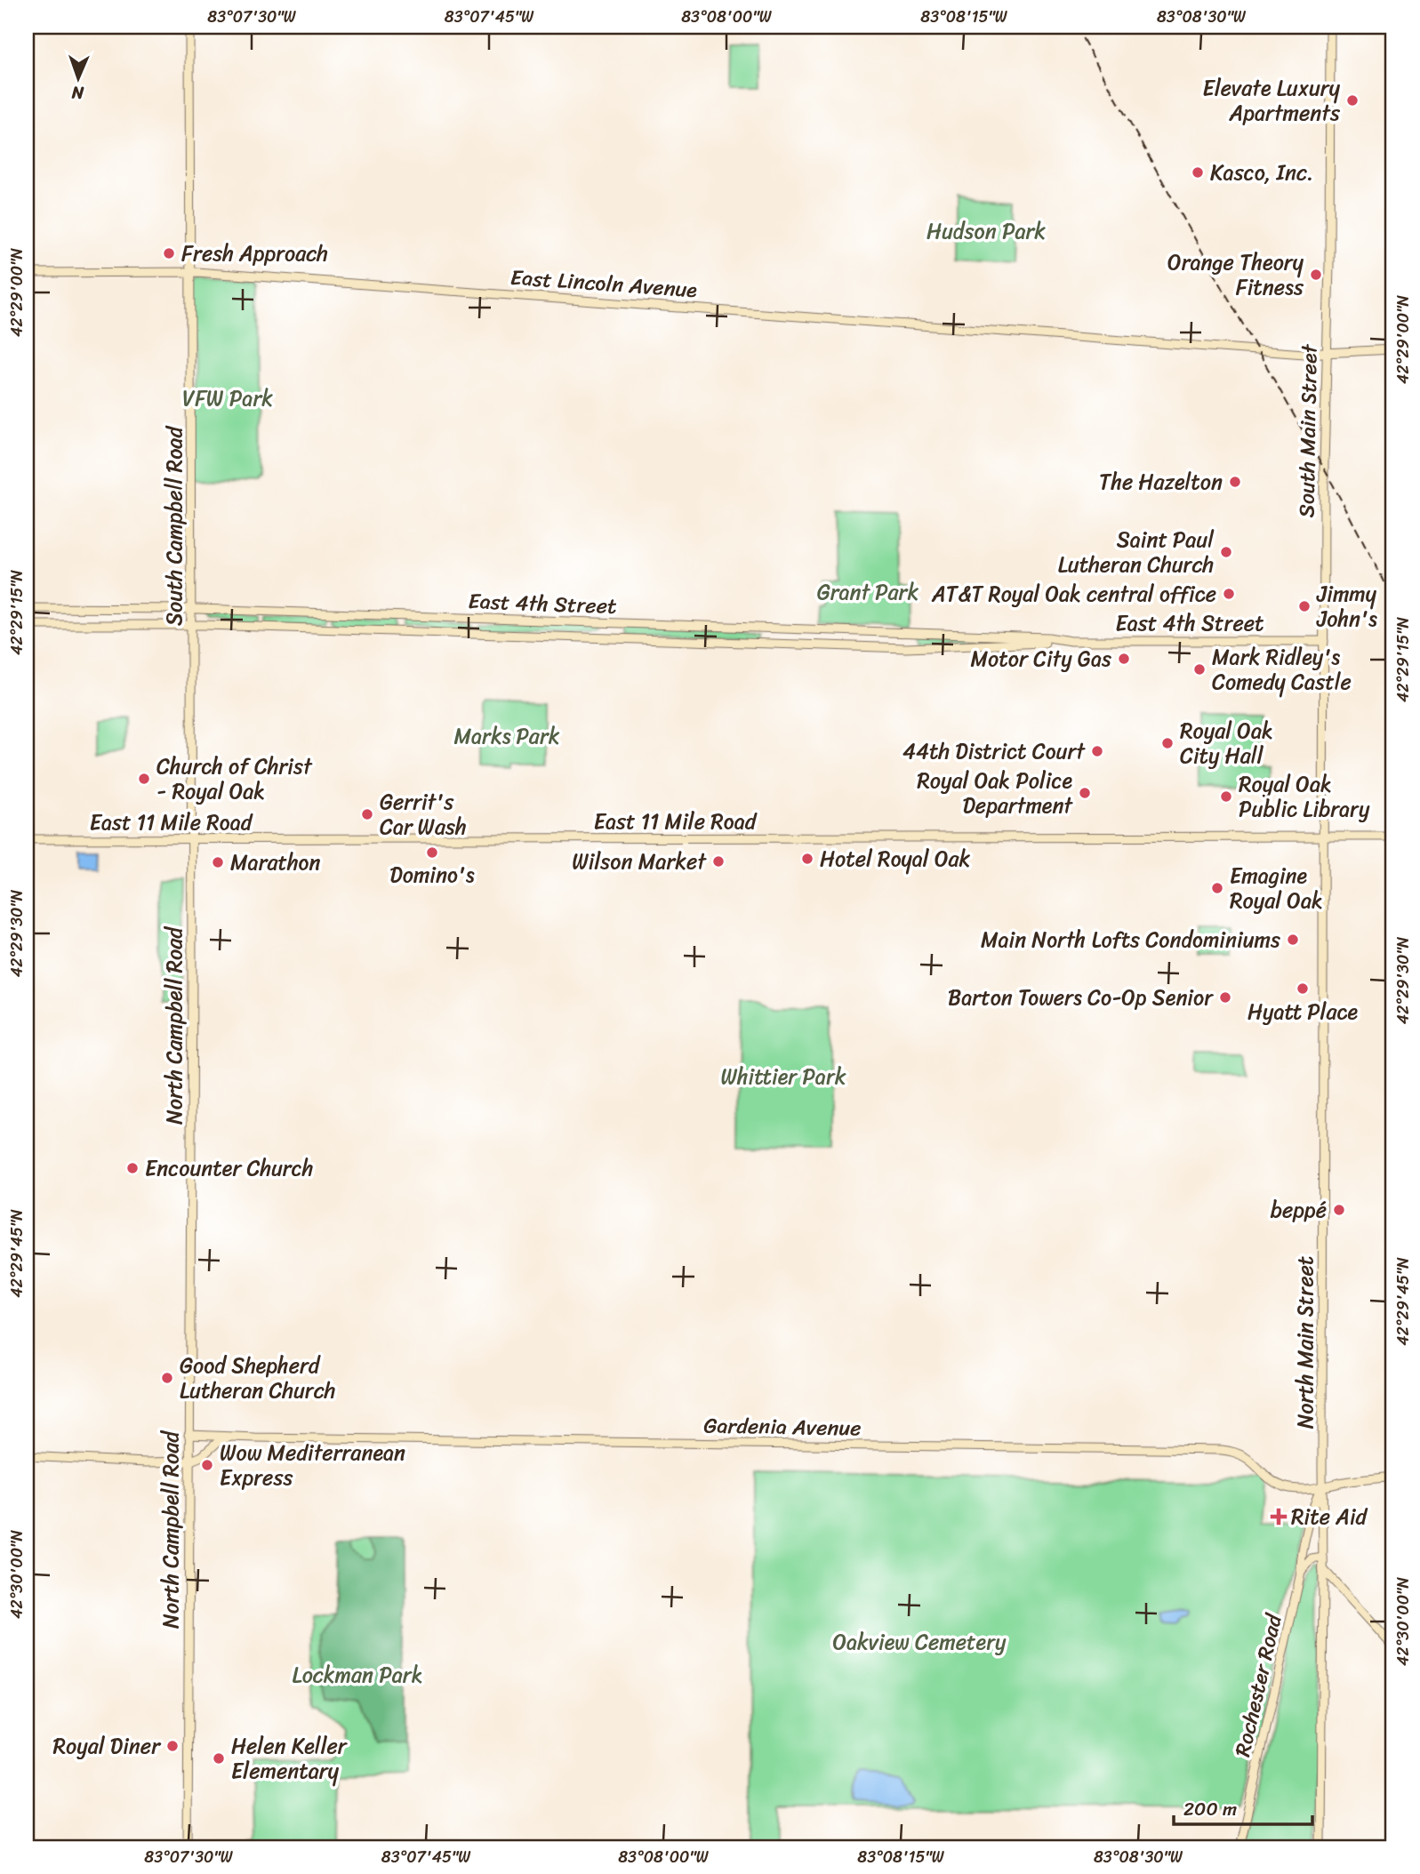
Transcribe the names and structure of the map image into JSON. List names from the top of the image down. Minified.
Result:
{"streets":{"street":["East Lincoln Avenue","South Main Street","South Campbell Road","East 4th Street","East 11 Mile Road","North Campbell Road","North Main Street","Gardenia Avenue","Rochester Road"]},"crossings":[["East Lincoln Avenue","South Main Street"],["East Lincoln Avenue","South Campbell Road"],["South Main Street","East 4th Street"],["South Main Street","East 11 Mile Road"],["South Main Street","North Main Street"],["South Campbell Road","East 4th Street"],["South Campbell Road","East 11 Mile Road"],["South Campbell Road","North Campbell Road"],["East 11 Mile Road","North Campbell Road"],["East 11 Mile Road","North Main Street"],["North Campbell Road","Gardenia Avenue"],["North Main Street","Gardenia Avenue"],["North Main Street","Rochester Road"],["Gardenia Avenue","Rochester Road"]],"parks":["Hudson Park","VFW Park","Grant Park","Marks Park","Whittier Park","Oakview Cemetery","Lockman Park"],"places":{"other":["Elevate Luxury Apartments","Kasco, Inc.","Fresh Approach","Orange Theory Fitness","The Hazelton","Saint Paul Lutheran Church","AT&T Royal Oak central office","Jimmy John's","Motor City Gas","Mark Ridley's Comedy Castle","Royal Oak City Hall","44th District Court","Church of Christ - Royal Oak","Royal Oak Police Department","Royal Oak Public Library","Gerrit's Car Wash","Domino's","Hotel Royal Oak","Wilson Market","Marathon","Emagine Royal Oak","Main North Lofts Condominiums","Hyatt Place","Barton Towers Co-Op Senior","Encounter Church","beppé","Good Shepherd Lutheran Church","Wow Mediterranean Express","Royal Diner","Helen Keller Elementary"],"health":["Rite Aid"]},"scale_bar":"200 m","north":"bottom","coordinates":["83°07'30\"W","83°07'45\"W","83°08'00\"W","83°08'15\"W","83°08'30\"W","42°29'00\"N","42°29'15\"N","42°29'30\"N","42°29'45\"N","42°30'00\"N"]}
